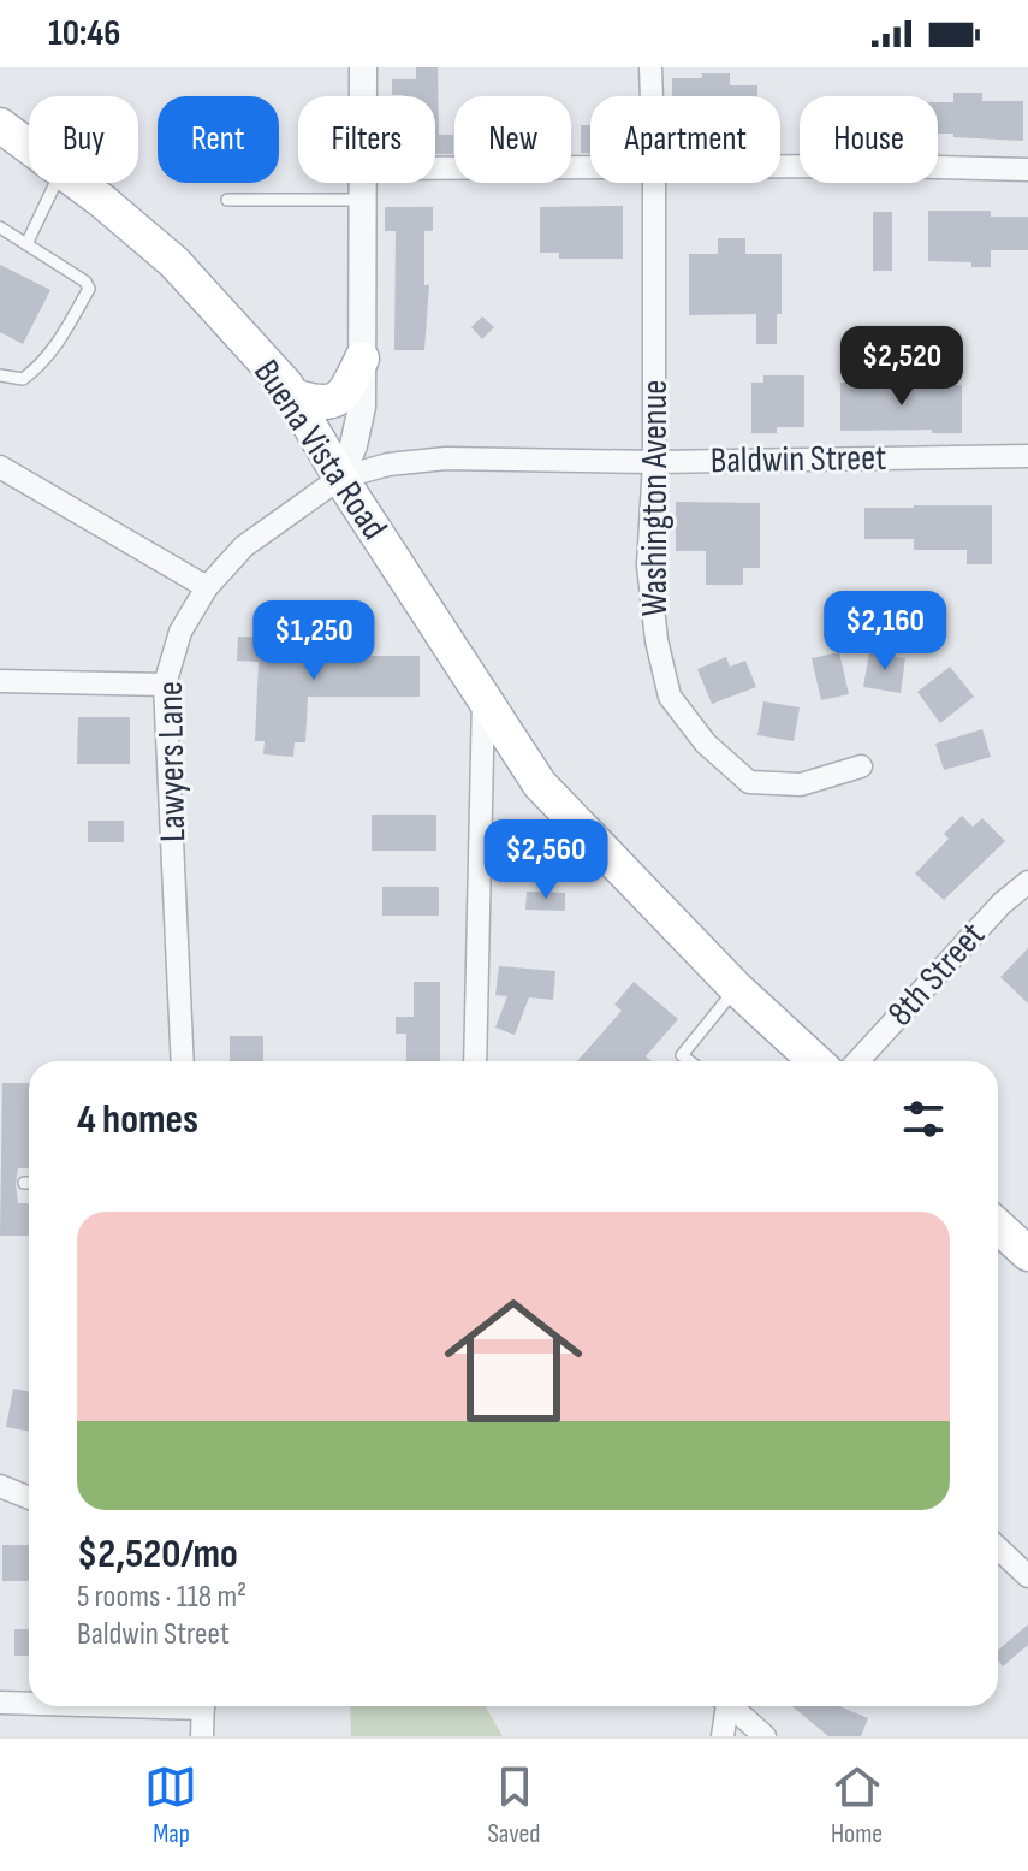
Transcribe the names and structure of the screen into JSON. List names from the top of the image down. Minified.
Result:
{"streets":{"main road":["Buena Vista Road"],"street":["Baldwin Street","Washington Avenue","Lawyers Lane","8th Street"]},"crossings":[["Buena Vista Road","Baldwin Street"],["Buena Vista Road","Lawyers Lane"],["Baldwin Street","Washington Avenue"],["Baldwin Street","Lawyers Lane"]],"page":{"status":"10:46","chip":["Buy","Rent","Filters","New","Apartment","House"],"price":["$2,520","$2,160","$1,250","$2,560"],"heading":"4 homes","list":[{"name":"$2,520/mo","note":"5 rooms · 118 m² · Baldwin Street"}],"tabs":["Map","Saved","Home"]}}
